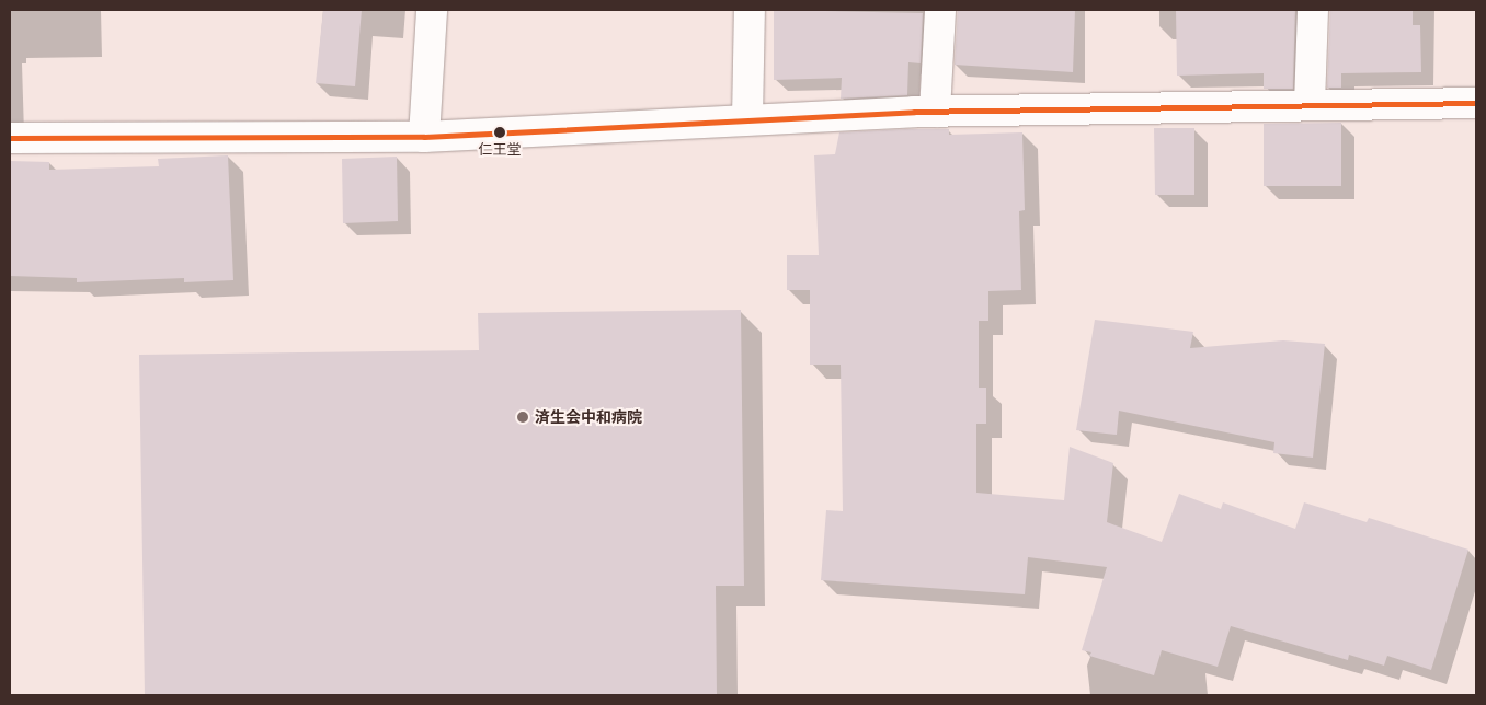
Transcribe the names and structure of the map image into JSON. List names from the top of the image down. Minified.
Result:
{"places":["仁王堂","済生会中和病院"]}
